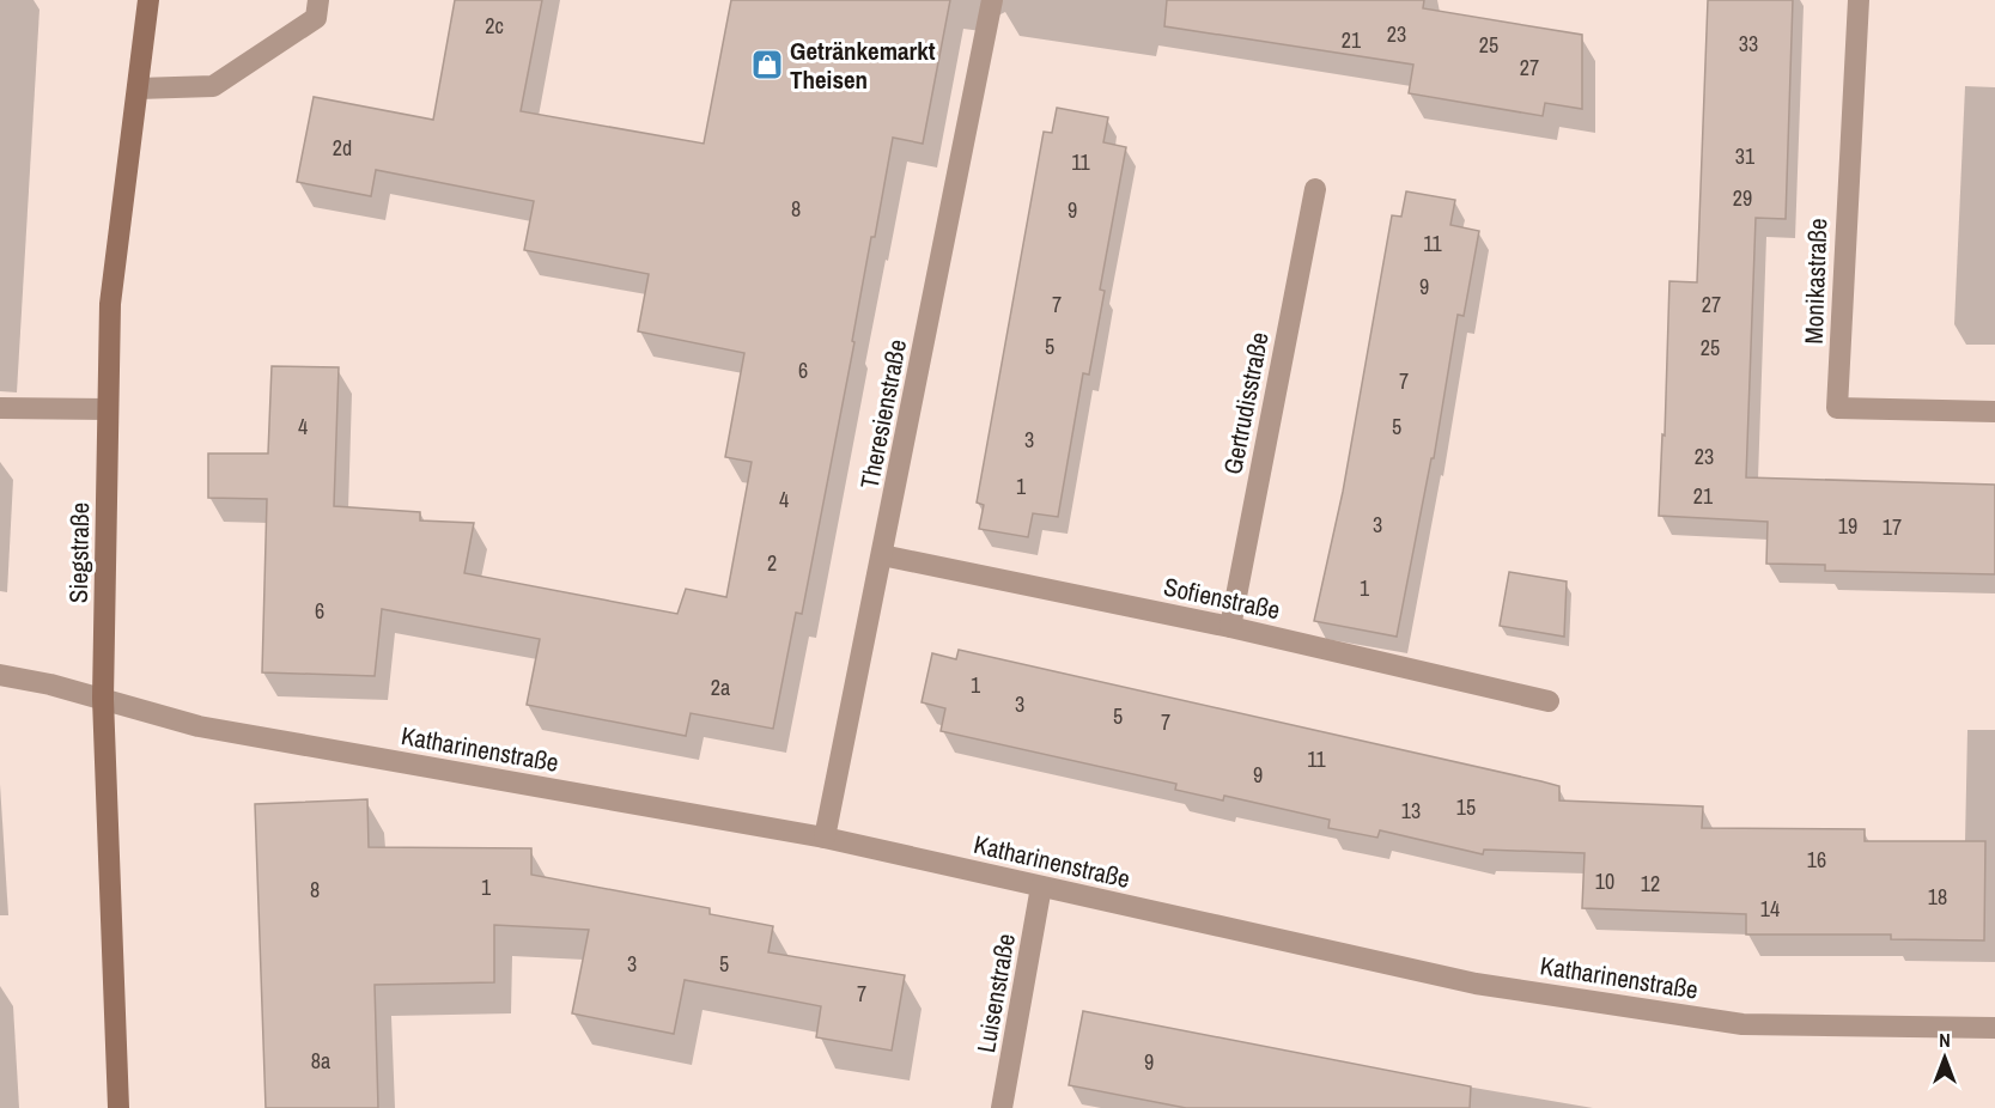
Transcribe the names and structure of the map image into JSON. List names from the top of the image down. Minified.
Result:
{"streets":{"main road":["Siegstraße"],"street":["Monikastraße","Gertrudisstraße","Theresienstraße","Sofienstraße","Katharinenstraße","Luisenstraße"]},"crossings":[["Gertrudisstraße","Sofienstraße"],["Theresienstraße","Sofienstraße"],["Theresienstraße","Katharinenstraße"],["Siegstraße","Katharinenstraße"],["Katharinenstraße","Luisenstraße"]],"places":{"shop":["Getränkemarkt Theisen"]},"house_numbers":["2c","23","21","33","25","27","2d","31","11","29","8","9","11","9","7","27","5","25","6","7","4","5","3","23","1","21","4","3","19","17","2","1","6","1","2a","3","5","7","11","9","15","13","16","10","12","1","8","18","14","3","5","7","8a","9"],"north":"top"}
